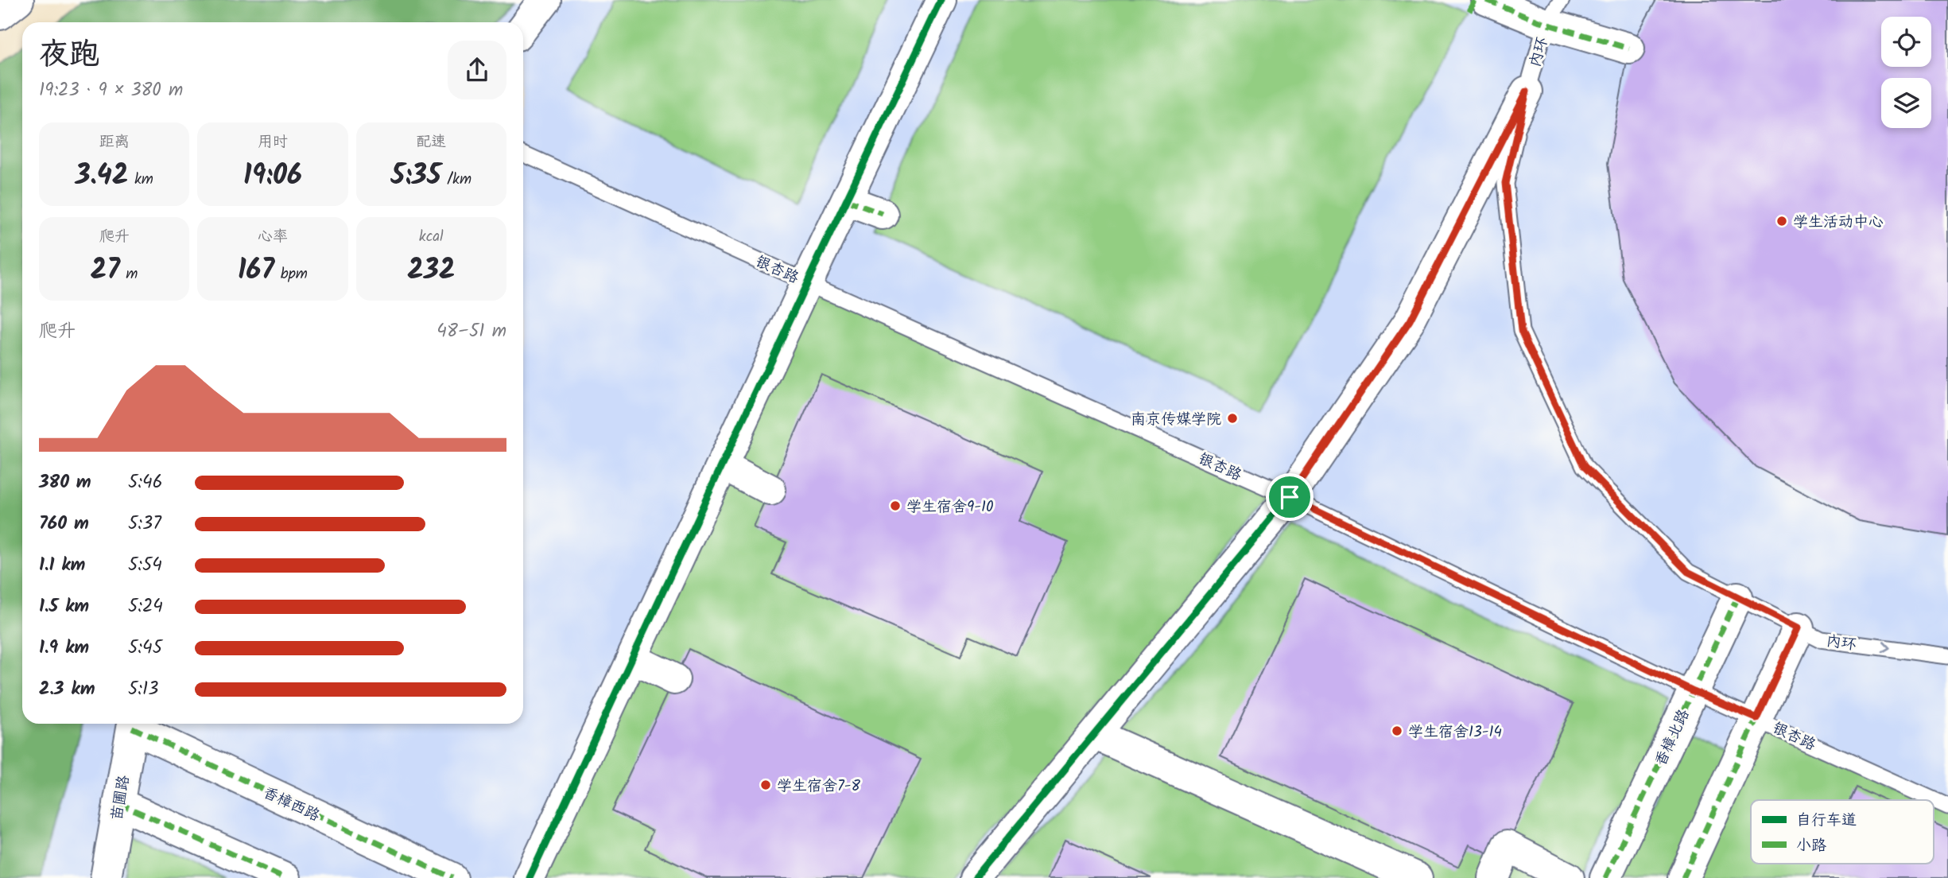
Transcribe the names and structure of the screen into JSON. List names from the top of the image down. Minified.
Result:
{"streets":{"street":["香樟北路","苗圃路","香樟西路"],"lane":["内环","银杏路"]},"crossings":[["内环","香樟北路"],["银杏路","香樟北路"]],"places":["学生活动中心","南京传媒学院","学生宿舍9-10","学生宿舍13-14","学生宿舍7-8"],"legend":["自行车道","小路"],"page":{"heading":["夜跑","19:23 · 9 × 380 m"],"stats":[["距离","3.42 km"],["用时","19:06"],["配速","5:35 /km"],["爬升","27 m"],["心率","167 bpm"],["kcal","232"]],"chart":["爬升","48–51 m"],"list":[{"name":"380 m","note":"5:46"},{"name":"760 m","note":"5:37"},{"name":"1.1 km","note":"5:54"},{"name":"1.5 km","note":"5:24"},{"name":"1.9 km","note":"5:45"},{"name":"2.3 km","note":"5:13"}]}}
